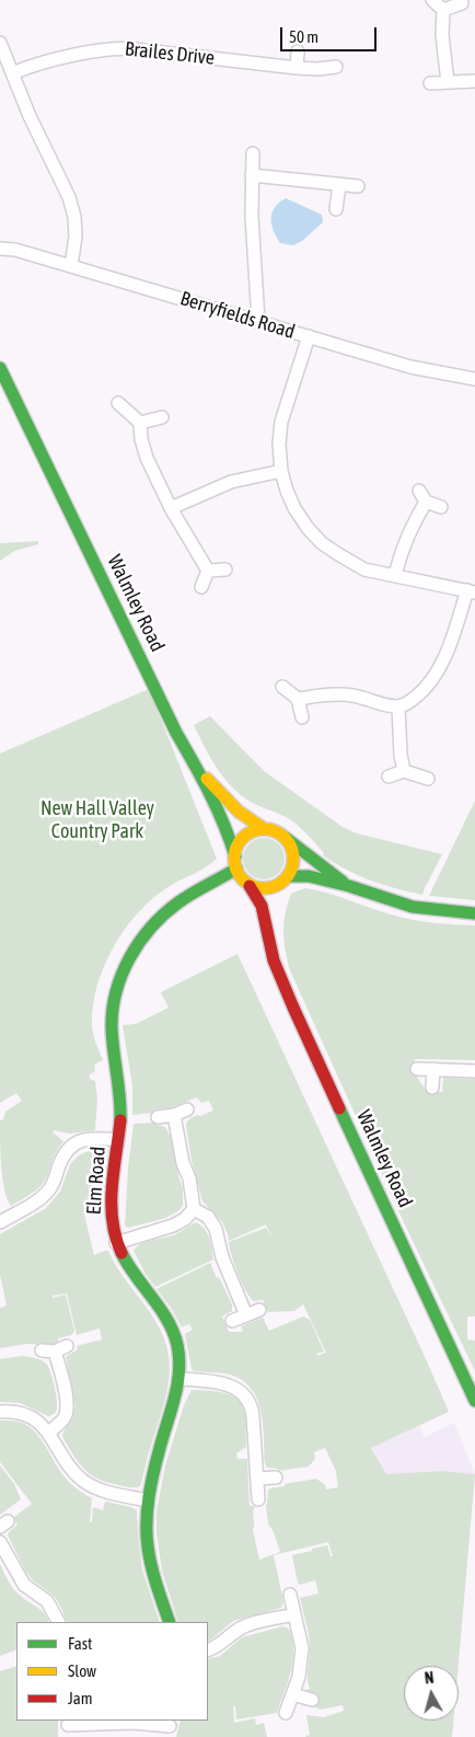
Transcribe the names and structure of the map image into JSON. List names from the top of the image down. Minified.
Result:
{"streets":{"main road":["Walmley Road","Elm Road"],"street":["Brailes Drive","Berryfields Road"]},"crossings":[["Walmley Road","Elm Road"]],"parks":["New Hall Valley Country Park"],"legend":["Fast","Slow","Jam"],"scale_bar":"50 m","north":"top"}
